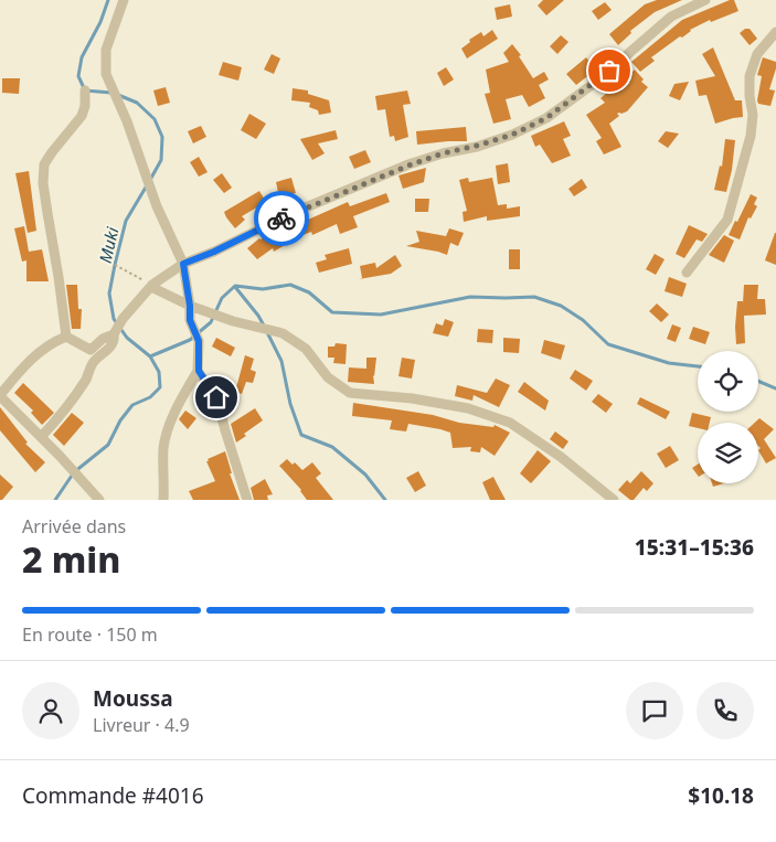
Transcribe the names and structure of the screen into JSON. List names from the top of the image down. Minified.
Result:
{"water":["Muki"],"page":{"heading":["2 min","Arrivée dans","15:31–15:36"],"panel":["Moussa","Livreur · 4.9","Commande #4016","$10.18"],"bar":"En route · 150 m"}}
